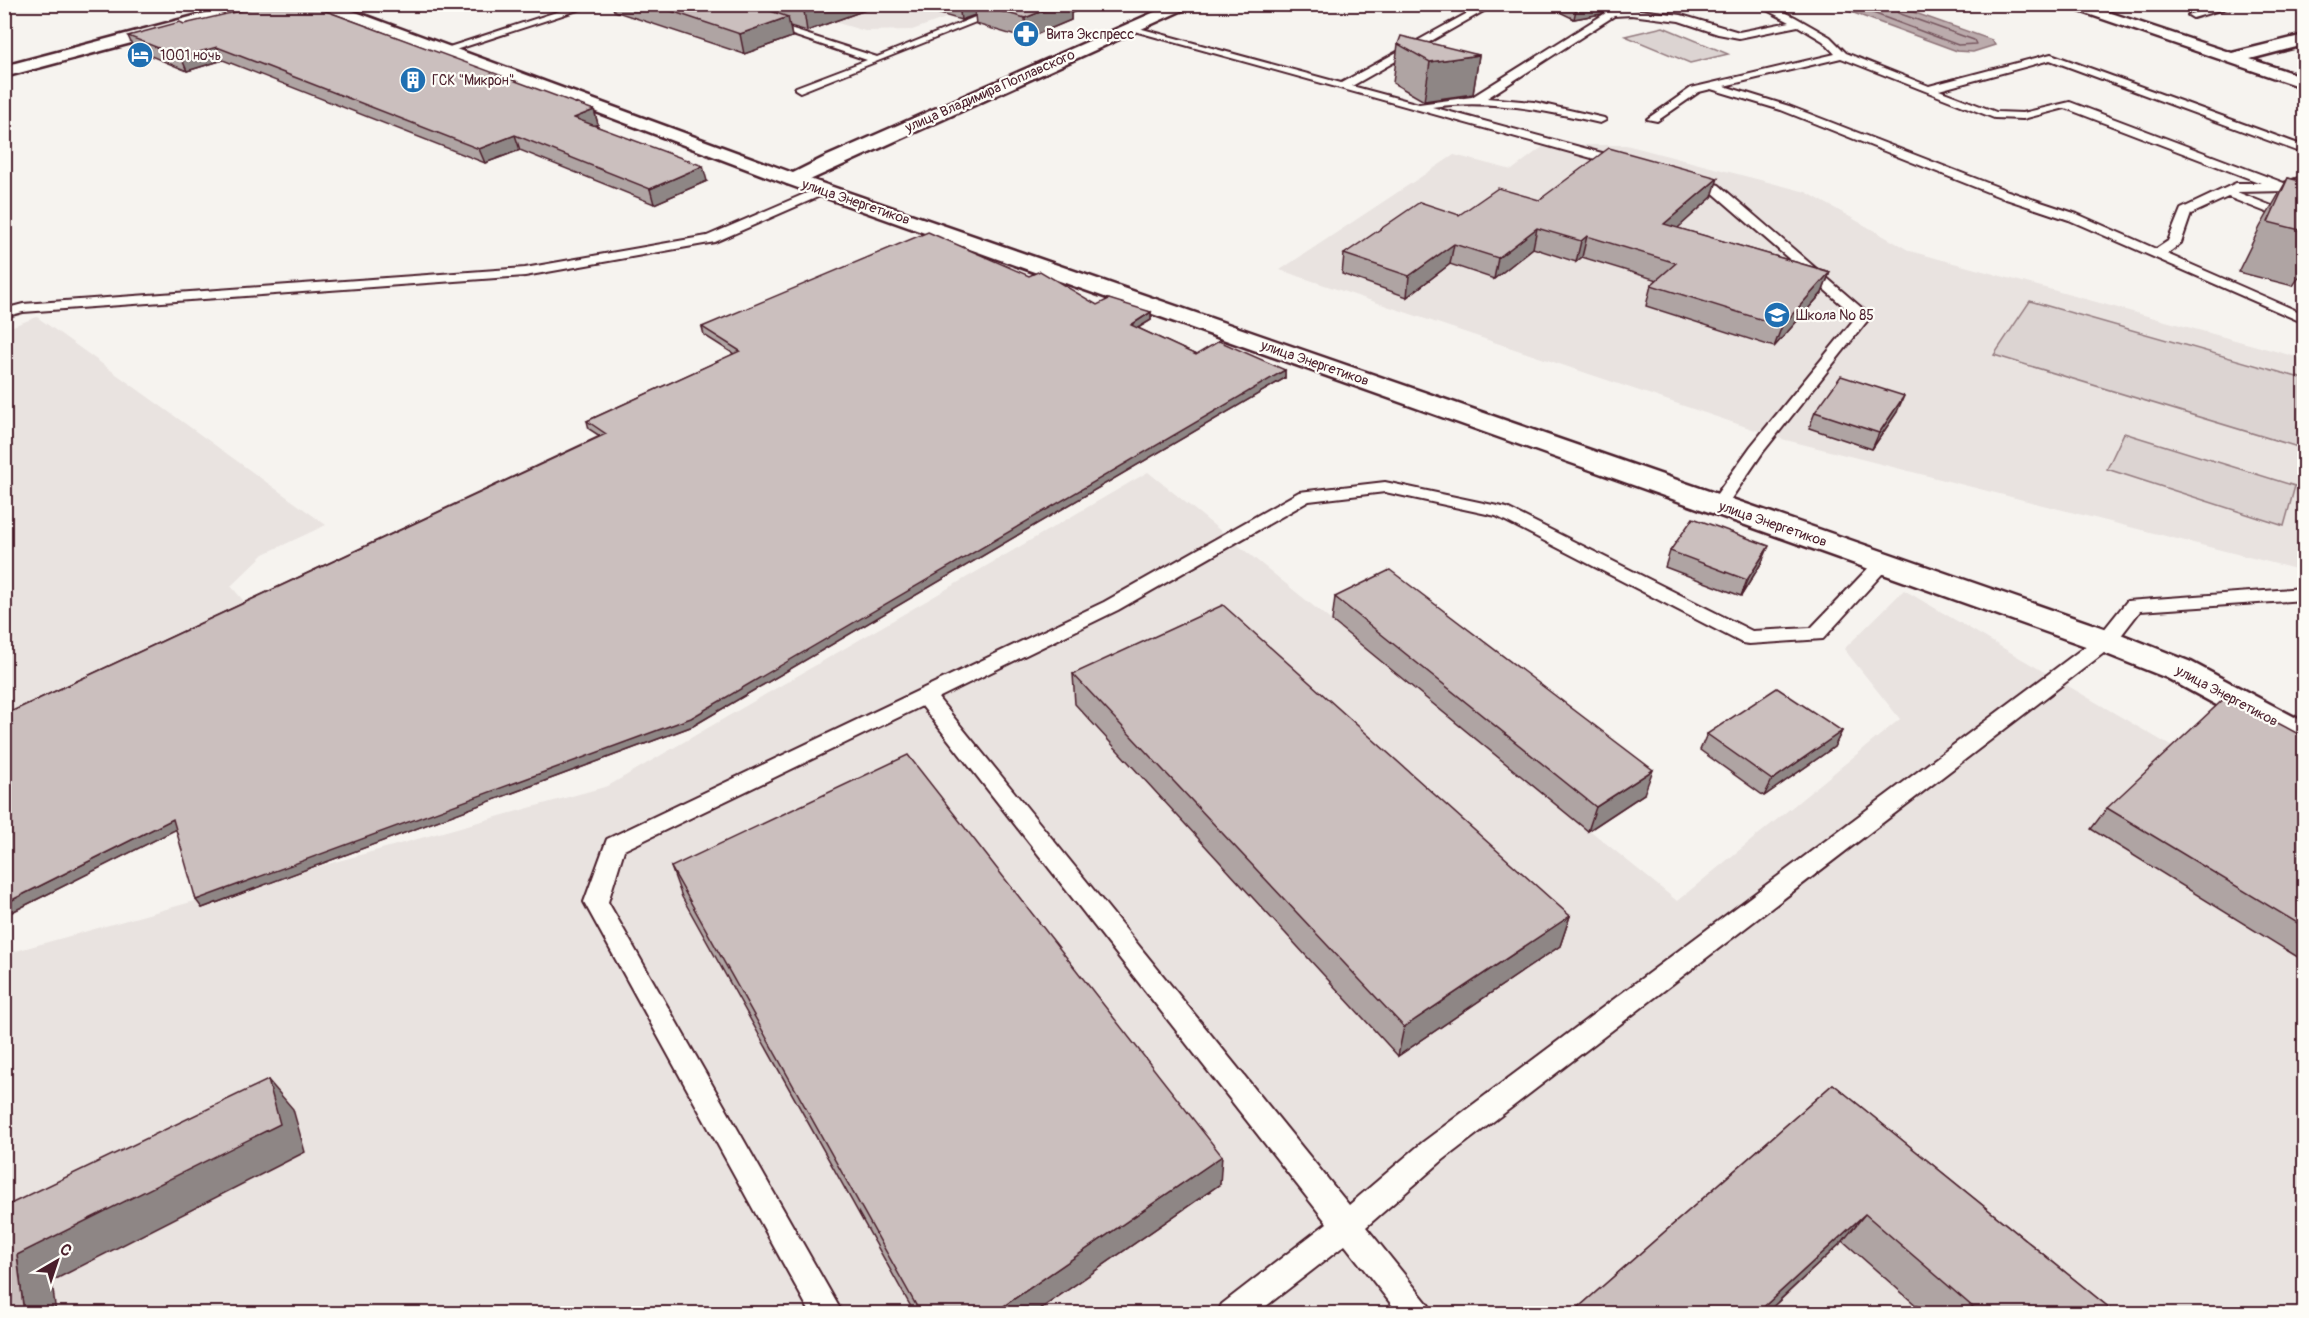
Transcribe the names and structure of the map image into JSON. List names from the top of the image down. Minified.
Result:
{"streets":{"street":["улица Владимира Поплавского","улица Энергетиков"]},"crossings":[["улица Владимира Поплавского","улица Энергетиков"]],"places":{"pharmacy":["Вита Экспресс"],"hotel":["1001 ночь"],"building":["ГСК \"Микрон\""],"school or university":["Школа № 85"]},"north":"top right"}
